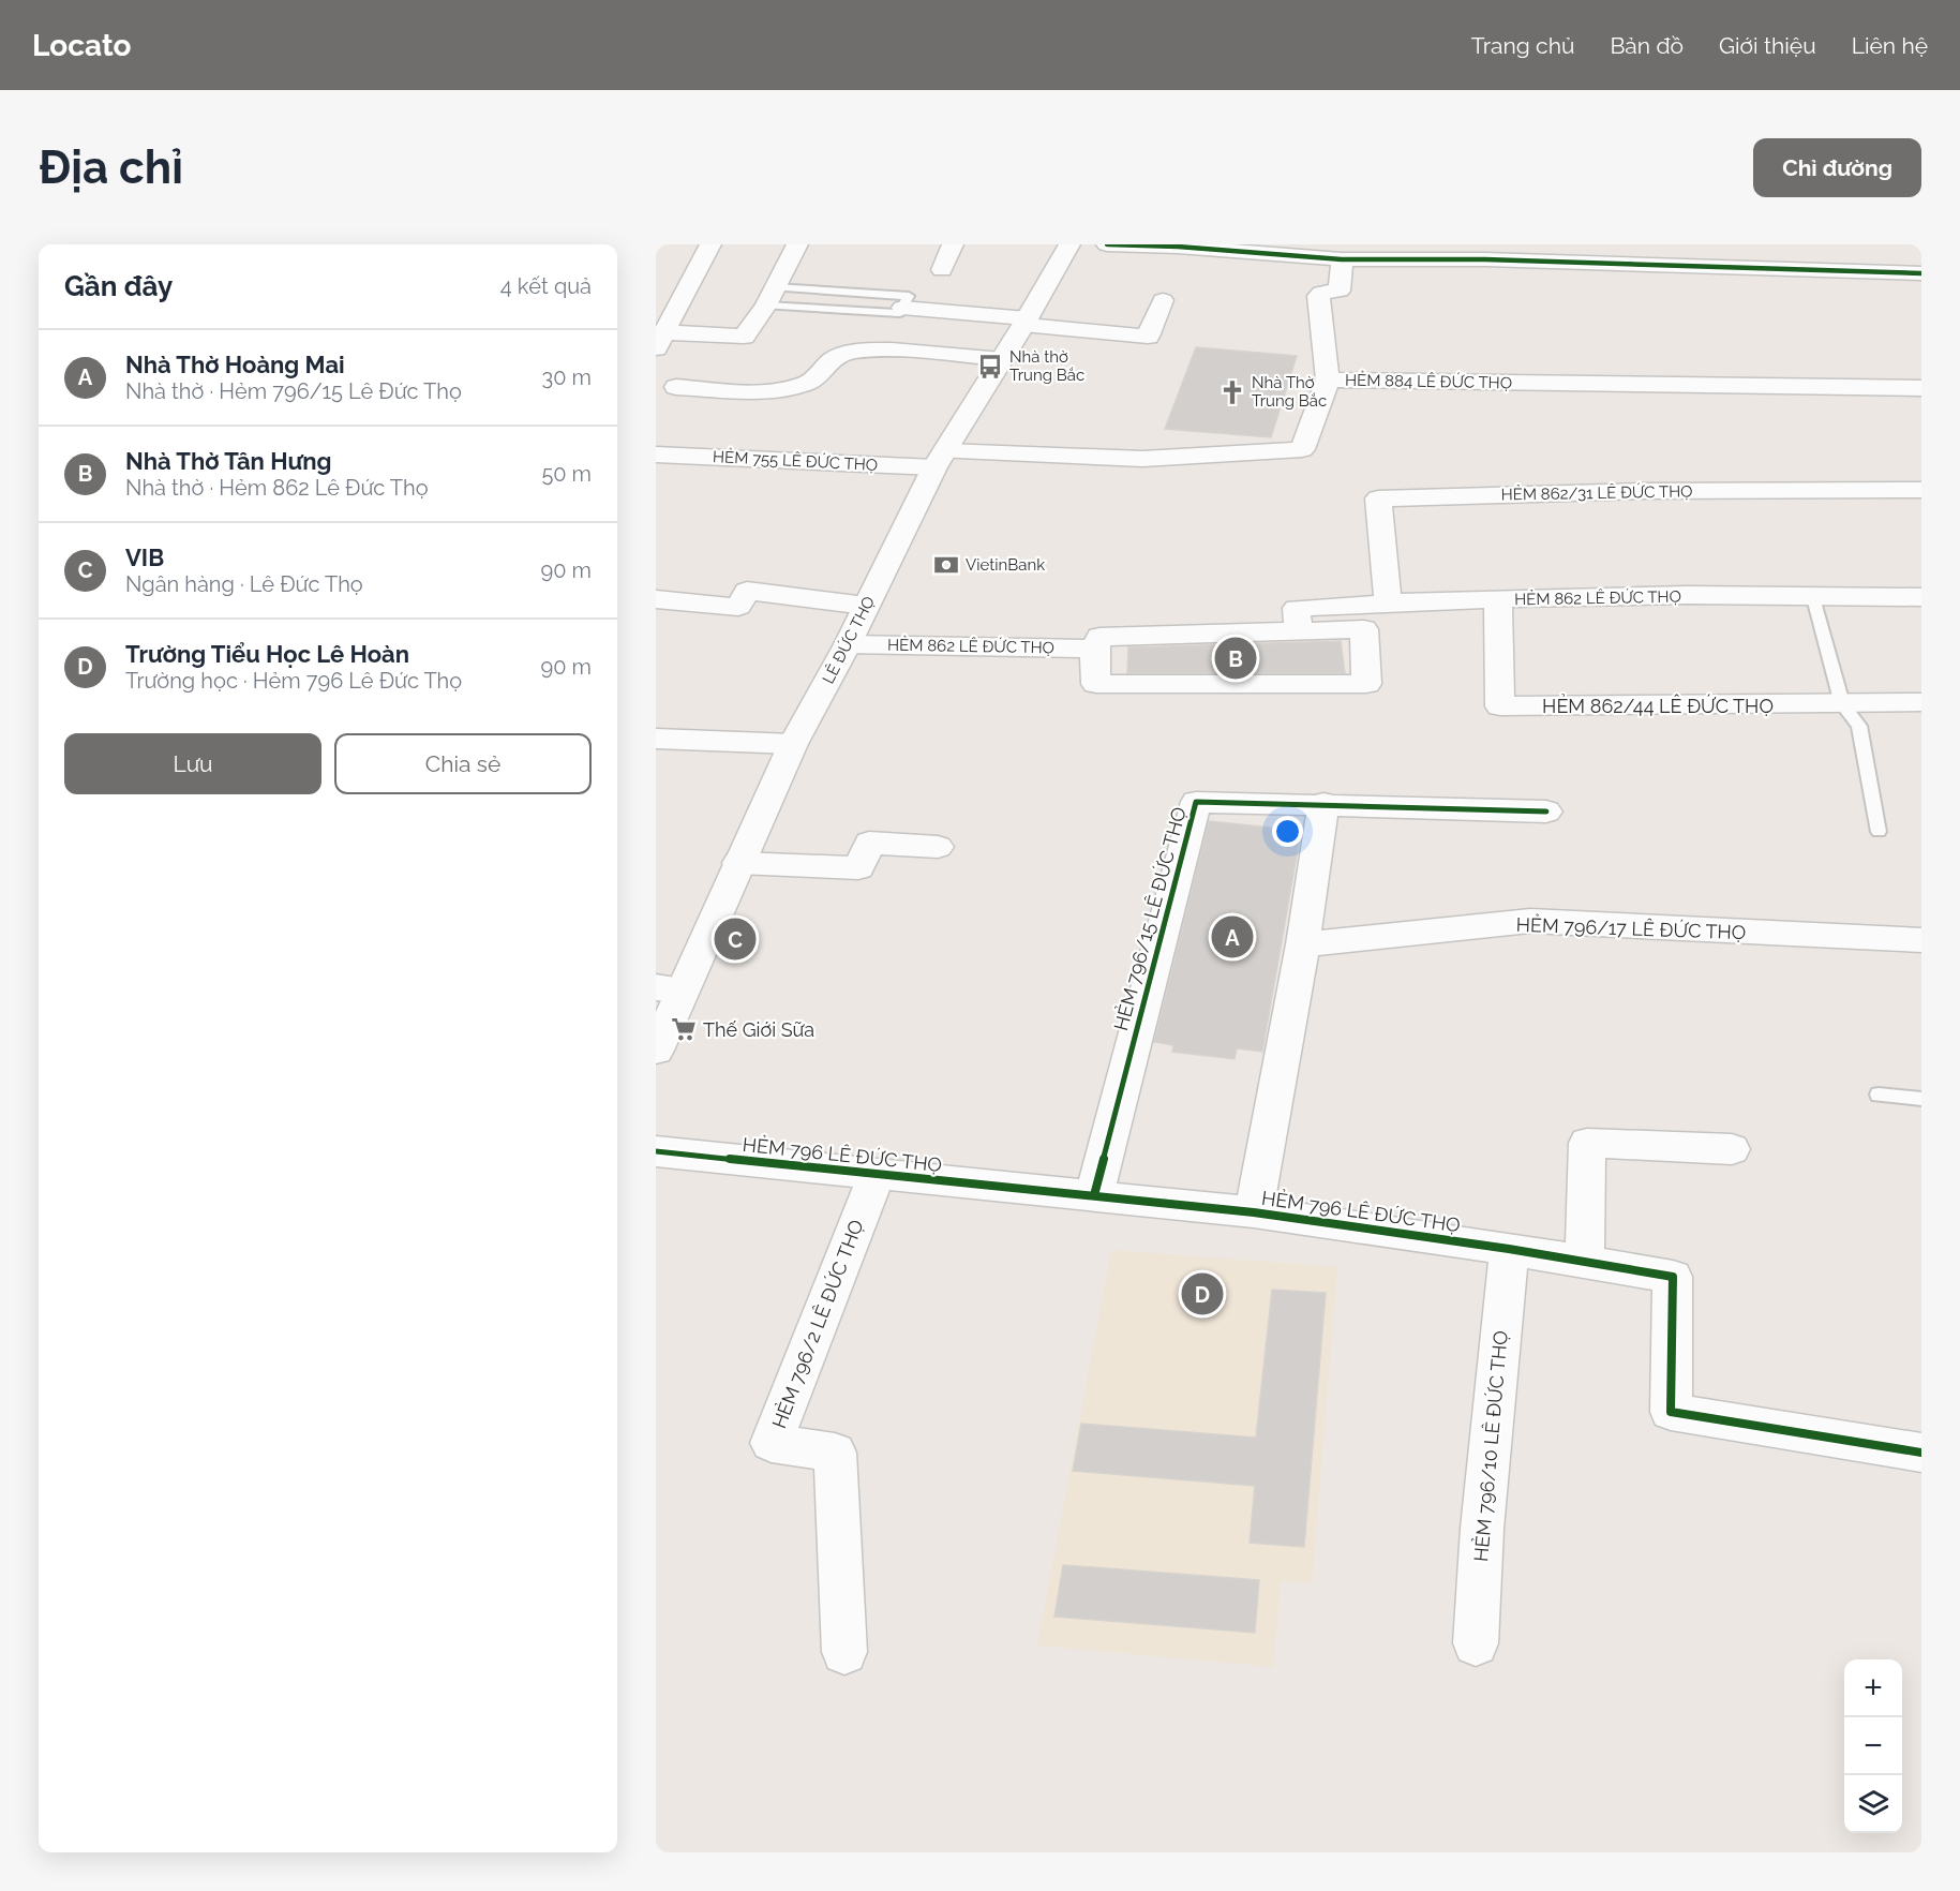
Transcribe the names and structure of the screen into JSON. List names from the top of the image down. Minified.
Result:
{"streets":{"street":["HẺM 884 LÊ ĐỨC THỌ","HẺM 755 LÊ ĐỨC THỌ","HẺM 862/31 LÊ ĐỨC THỌ","HẺM 862 LÊ ĐỨC THỌ","LÊ ĐỨC THỌ","HẺM 862/44 LÊ ĐỨC THỌ","HẺM 796/15 LÊ ĐỨC THỌ","HẺM 796/17 LÊ ĐỨC THỌ","HẺM 796 LÊ ĐỨC THỌ","HẺM 796/2 LÊ ĐỨC THỌ","HẺM 796/10 LÊ ĐỨC THỌ"]},"crossings":[["HẺM 884 LÊ ĐỨC THỌ","HẺM 755 LÊ ĐỨC THỌ"],["HẺM 884 LÊ ĐỨC THỌ","LÊ ĐỨC THỌ"],["HẺM 755 LÊ ĐỨC THỌ","LÊ ĐỨC THỌ"],["HẺM 862/31 LÊ ĐỨC THỌ","HẺM 862 LÊ ĐỨC THỌ"],["HẺM 862 LÊ ĐỨC THỌ","LÊ ĐỨC THỌ"],["HẺM 862 LÊ ĐỨC THỌ","HẺM 862/44 LÊ ĐỨC THỌ"],["HẺM 796/15 LÊ ĐỨC THỌ","HẺM 796 LÊ ĐỨC THỌ"],["HẺM 796 LÊ ĐỨC THỌ","HẺM 796/2 LÊ ĐỨC THỌ"],["HẺM 796 LÊ ĐỨC THỌ","HẺM 796/10 LÊ ĐỨC THỌ"]],"places":{"bus stop":["Nhà thờ Trung Bắc"],"church":["Nhà Thờ Trung Bắc"],"bank":["VietinBank"],"supermarket":["Thế Giới Sữa"]},"page":{"header":"Locato","nav":["Trang chủ","Bản đồ","Giới thiệu","Liên hệ"],"buttons":["Chỉ đường",["Lưu","Chia sẻ"]],"title":"Địa chỉ","heading":["Gần đây","4 kết quả"],"list":[{"mark":"A","name":"Nhà Thờ Hoàng Mai","note":"Nhà thờ · Hẻm 796/15 Lê Đức Thọ","value":"30 m"},{"mark":"B","name":"Nhà Thờ Tân Hưng","note":"Nhà thờ · Hẻm 862 Lê Đức Thọ","value":"50 m"},{"mark":"C","name":"VIB","note":"Ngân hàng · Lê Đức Thọ","value":"90 m"},{"mark":"D","name":"Trường Tiểu Học Lê Hoàn","note":"Trường học · Hẻm 796 Lê Đức Thọ","value":"90 m"}],"pins":["B","A","C","D"],"map_buttons":["+","−"]}}
